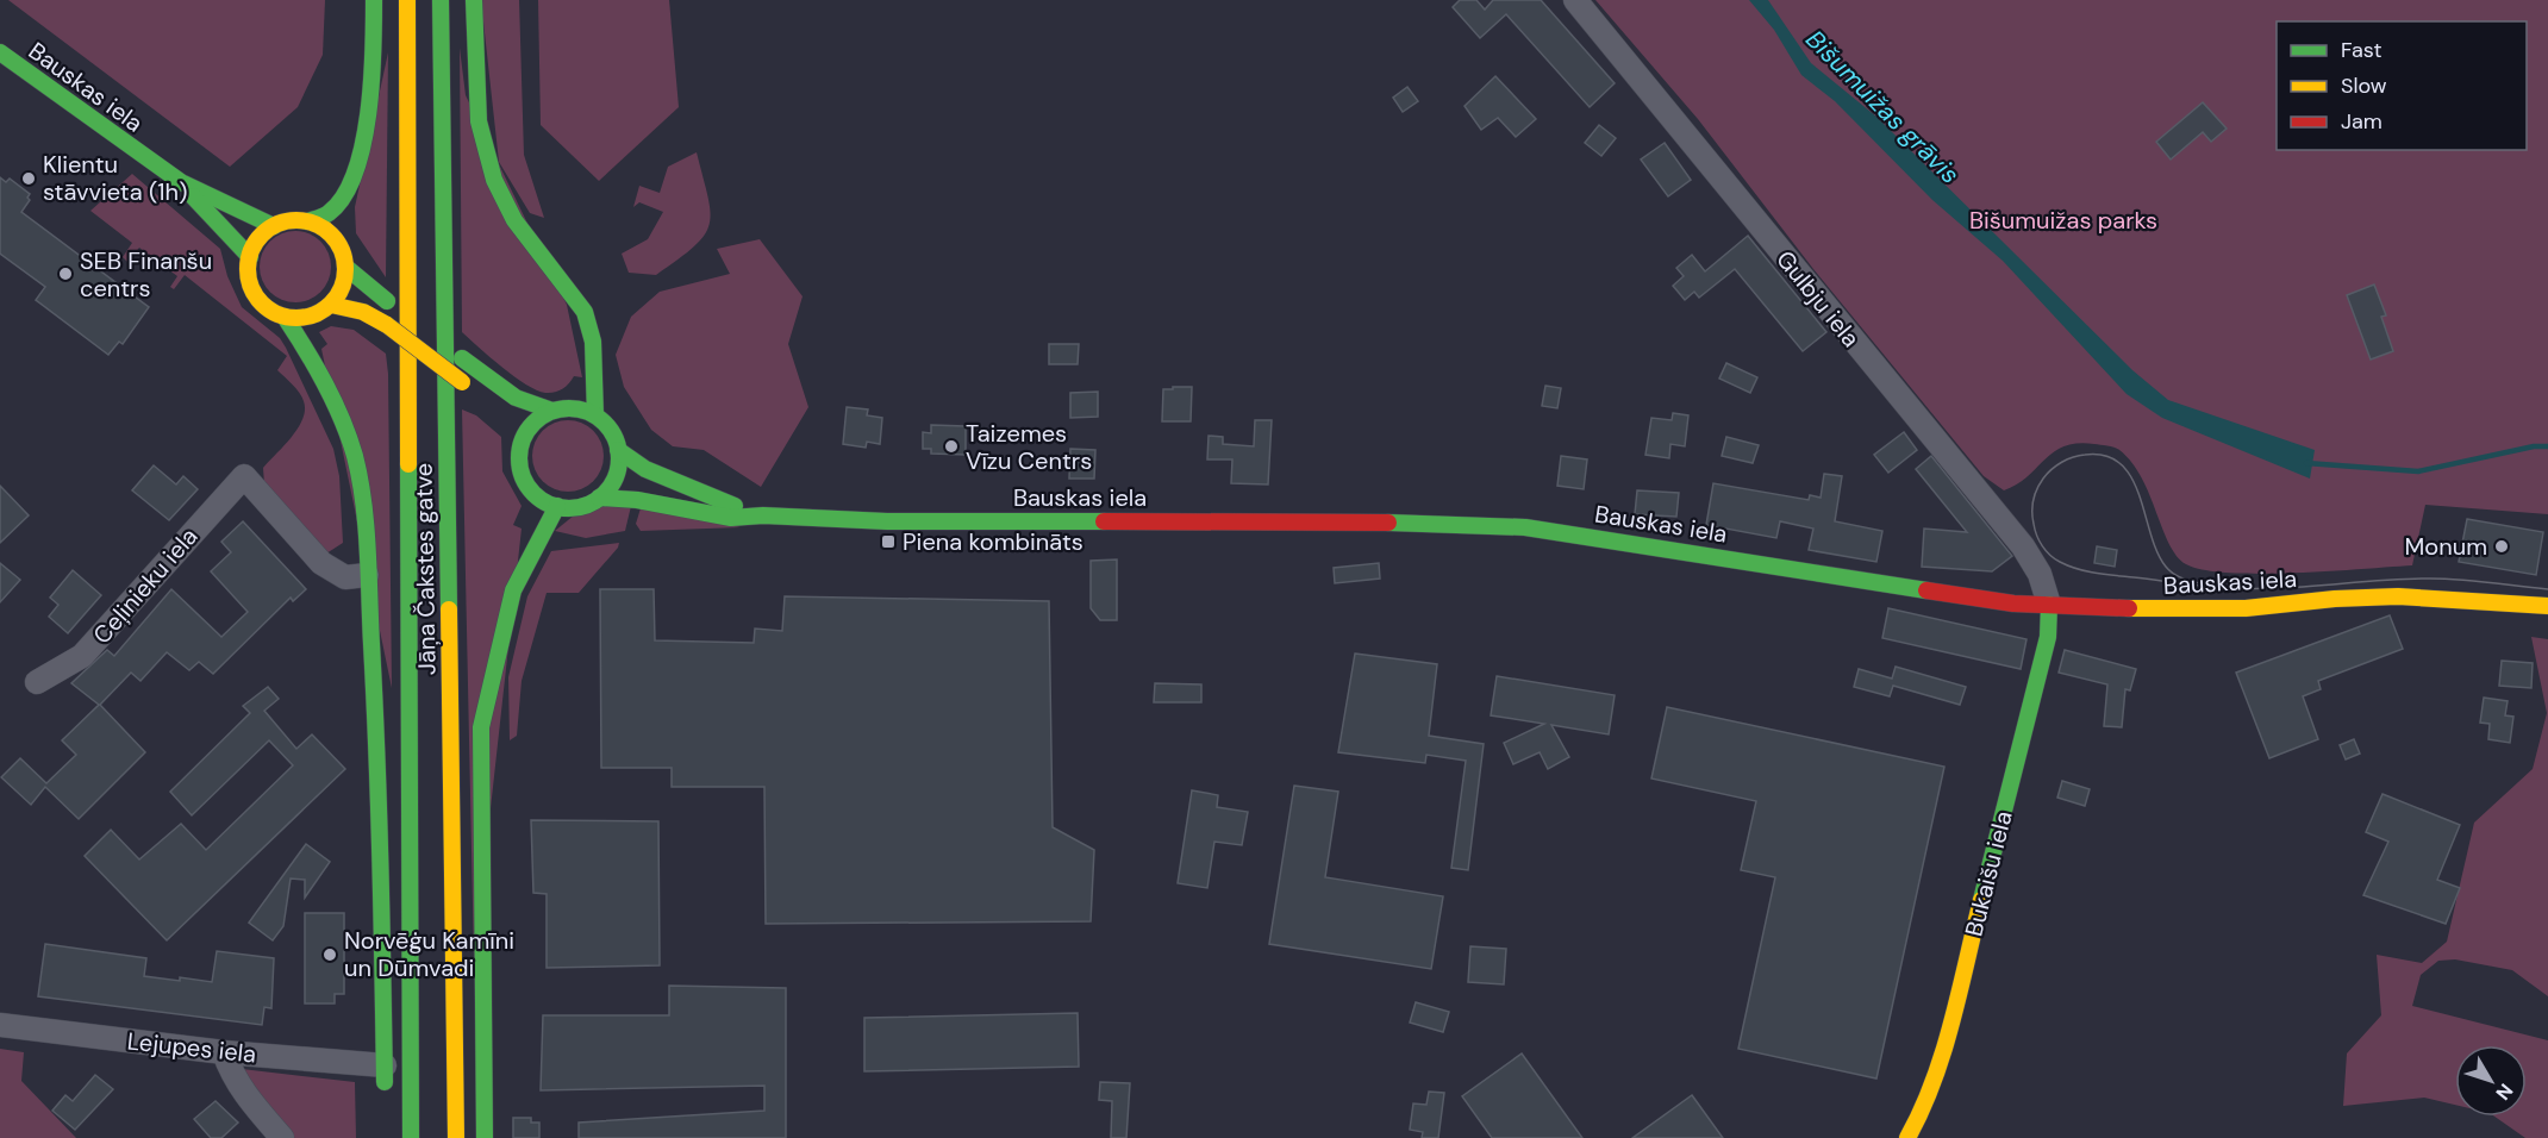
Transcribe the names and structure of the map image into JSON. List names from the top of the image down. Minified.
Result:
{"streets":{"main road":["Bauskas iela","Jāņa Čakstes gatve","Bukaišu iela"],"street":["Gulbju iela","Ceļinieku iela","Lejupes iela"]},"crossings":[["Bauskas iela","Gulbju iela"],["Bauskas iela","Bukaišu iela"],["Gulbju iela","Bukaišu iela"]],"water":["Bišumuižas grāvis"],"parks":["Bišumuižas parks"],"places":{"other":["Klientu stāvvieta (1h)","SEB Finanšu centrs","Taizemes Vīzu Centrs","Monum","Norvēģu Kamīni un Dūmvadi"],"transit":["Piena kombināts"]},"legend":["Fast","Slow","Jam"],"north":"bottom right"}
